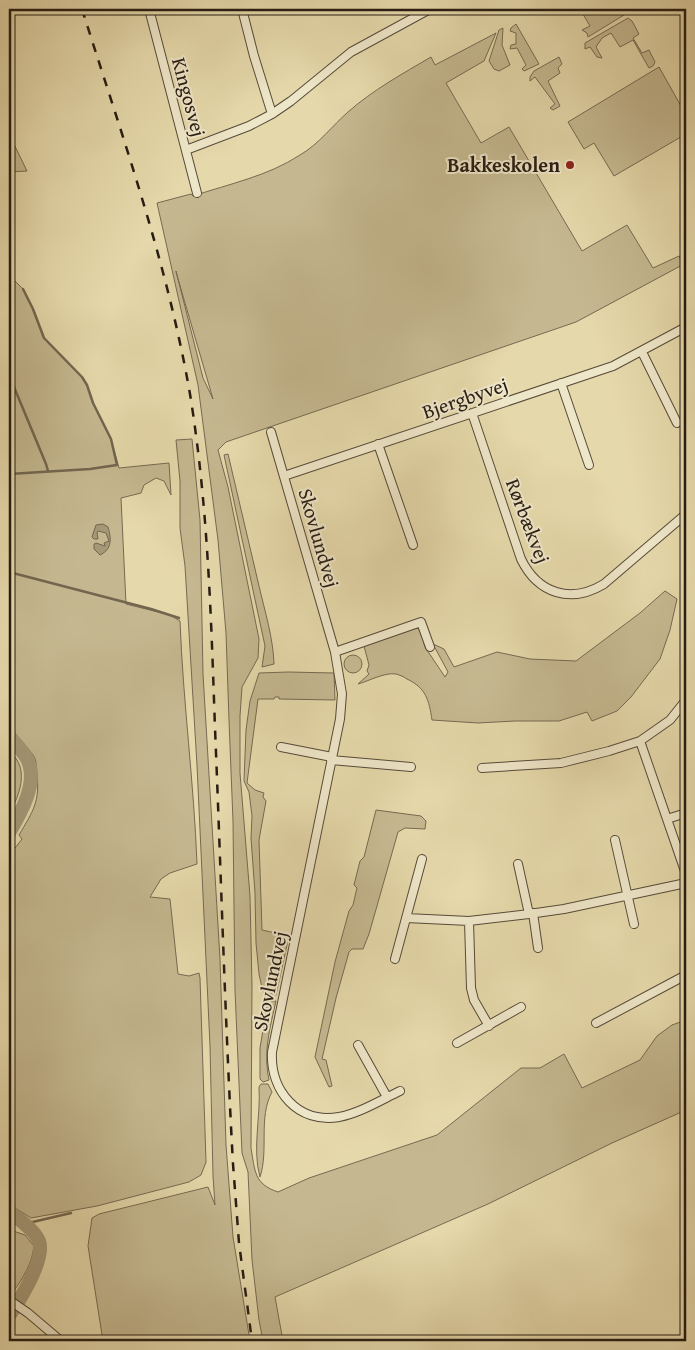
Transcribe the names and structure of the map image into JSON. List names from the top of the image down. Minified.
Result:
{"streets":{"street":["Kingosvej","Bjergbyvej","Rørbækvej","Skovlundvej"]},"crossings":[["Bjergbyvej","Rørbækvej"],["Bjergbyvej","Skovlundvej"]],"places":["Bakkeskolen"]}
